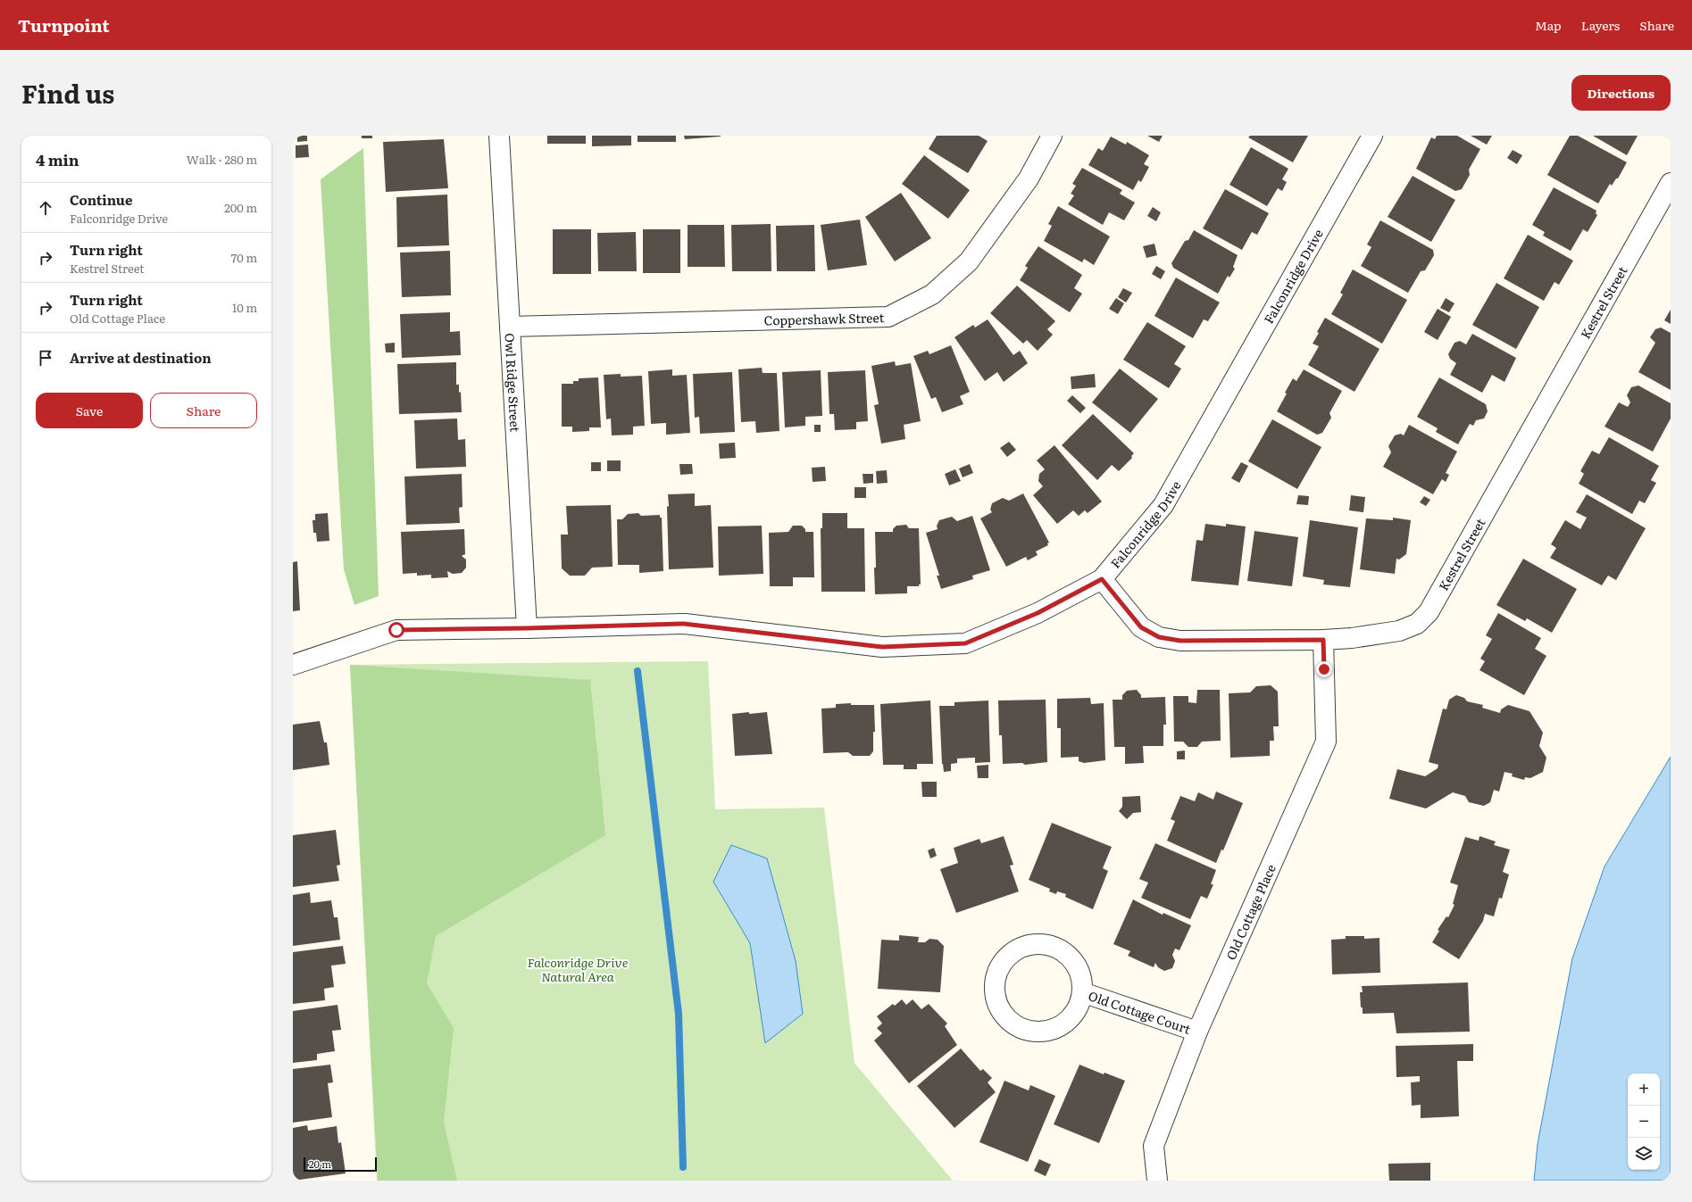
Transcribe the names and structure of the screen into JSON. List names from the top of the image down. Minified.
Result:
{"streets":{"street":["Falconridge Drive","Kestrel Street","Coppershawk Street","Owl Ridge Street","Old Cottage Place","Old Cottage Court"]},"crossings":[["Falconridge Drive","Kestrel Street"],["Falconridge Drive","Owl Ridge Street"],["Kestrel Street","Old Cottage Place"],["Coppershawk Street","Owl Ridge Street"],["Old Cottage Place","Old Cottage Court"]],"parks":["Falconridge Drive Natural Area"],"scale_bar":"20 m","page":{"header":"Turnpoint","nav":["Map","Layers","Share"],"title":"Find us","buttons":["Directions",["Save","Share"]],"heading":["4 min","Walk · 280 m"],"list":[["Continue","Falconridge Drive","200 m"],["Turn right","Kestrel Street","70 m"],["Turn right","Old Cottage Place","10 m"],"Arrive at destination"],"map_buttons":["+","−"],"scale":"20 m"}}
